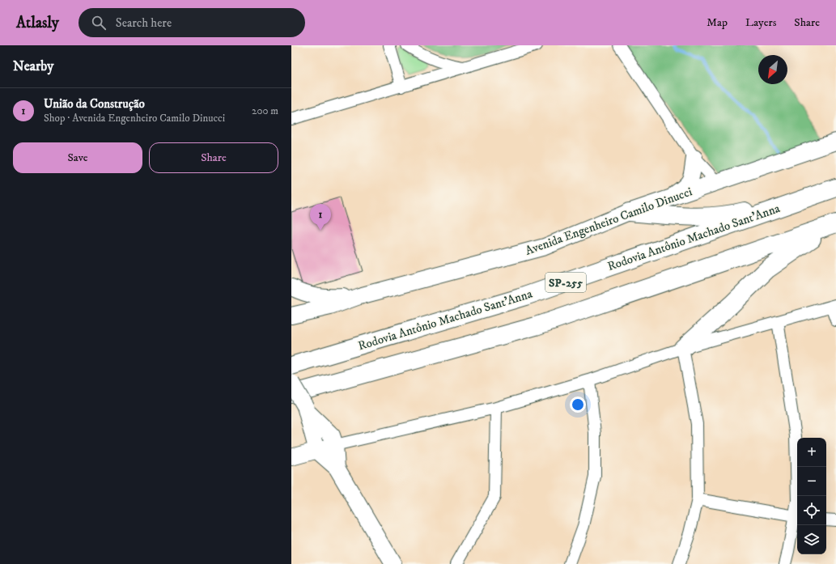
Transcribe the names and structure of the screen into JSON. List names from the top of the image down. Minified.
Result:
{"streets":{"highway":["Rodovia Antônio Machado Sant'Anna","SP-255"],"street":["Avenida Engenheiro Camilo Dinucci"]},"north":"bottom left","page":{"header":"Atlasly","search":"Search here","nav":["Map","Layers","Share"],"heading":"Nearby","list":[{"mark":"1","name":"União da Construção","note":"Shop · Avenida Engenheiro Camilo Dinucci","value":"200 m"}],"buttons":["Save","Share"],"pins":"1","map_buttons":["+","−"]}}
